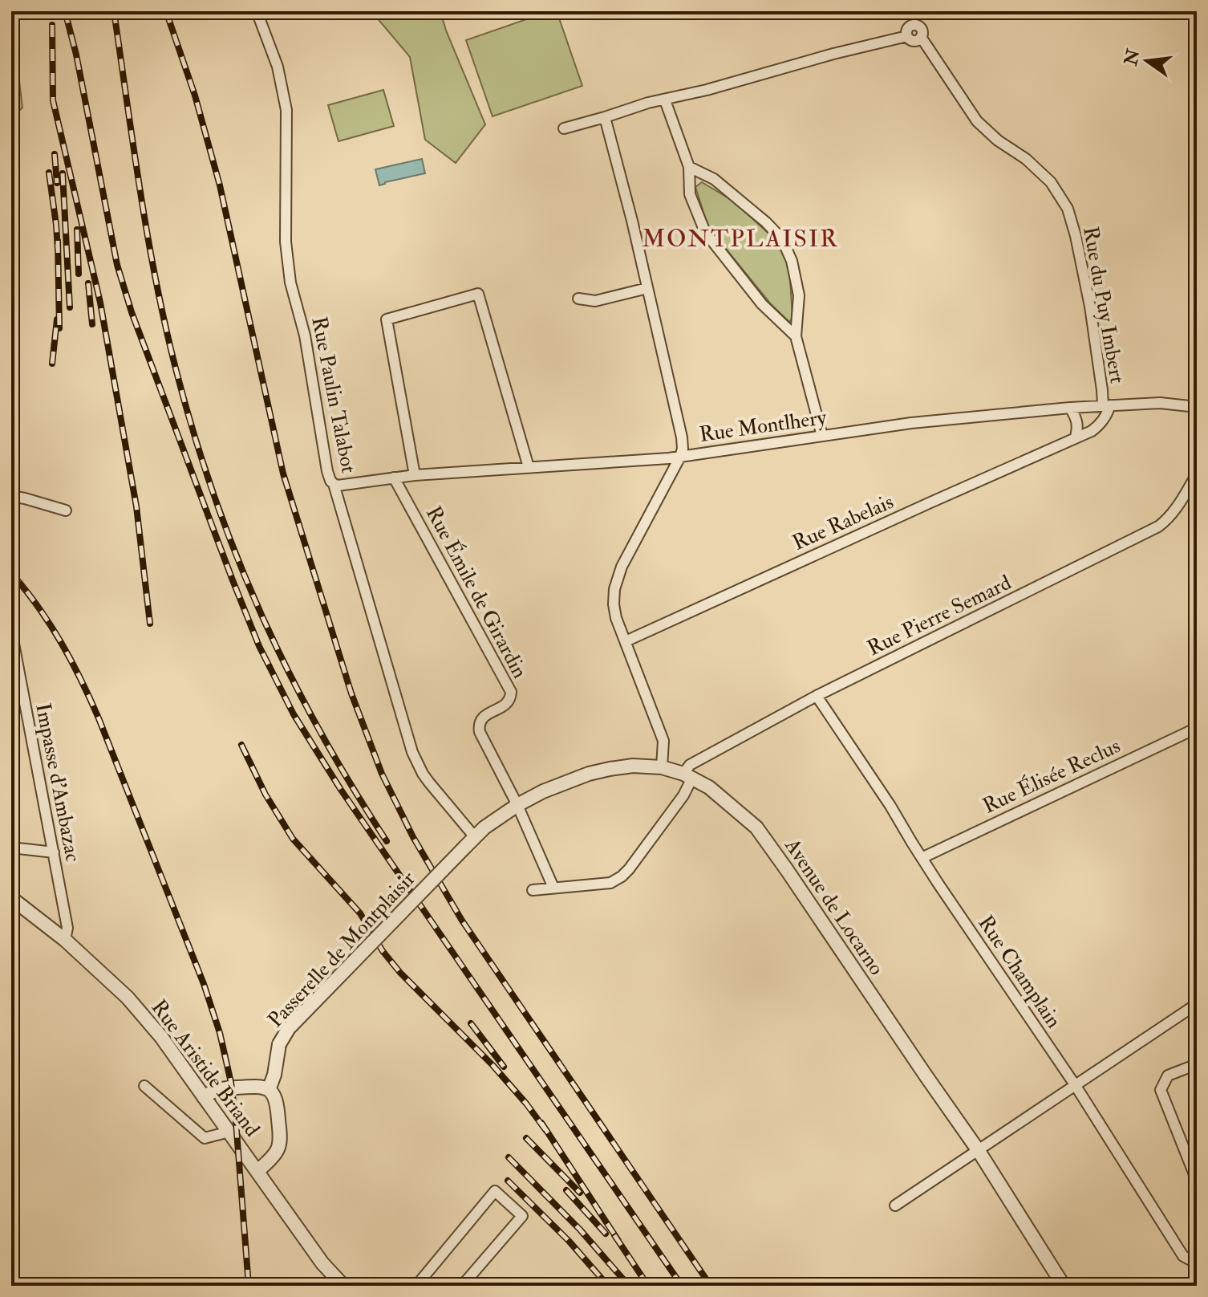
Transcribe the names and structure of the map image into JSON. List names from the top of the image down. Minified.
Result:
{"streets":{"street":["Rue du Puy Imbert","Rue Paulin Talabot","Rue Montlhery","Rue Rabelais","Rue Émile de Girardin","Rue Pierre Semard","Rue Élisée Reclus","Impasse d'Ambazac","Avenue de Locarno","Passerelle de Montplaisir","Rue Champlain","Rue Aristide Briand"]},"crossings":[["Rue du Puy Imbert","Rue Montlhery"],["Rue du Puy Imbert","Rue Rabelais"],["Rue Paulin Talabot","Rue Montlhery"],["Rue Paulin Talabot","Avenue de Locarno"],["Rue Paulin Talabot","Passerelle de Montplaisir"],["Rue Montlhery","Rue Rabelais"],["Rue Montlhery","Rue Émile de Girardin"],["Rue Émile de Girardin","Avenue de Locarno"],["Rue Pierre Semard","Avenue de Locarno"],["Rue Pierre Semard","Rue Champlain"],["Rue Élisée Reclus","Rue Champlain"],["Impasse d'Ambazac","Rue Aristide Briand"],["Avenue de Locarno","Passerelle de Montplaisir"]],"districts":["MONTPLAISIR"],"north":"left"}
